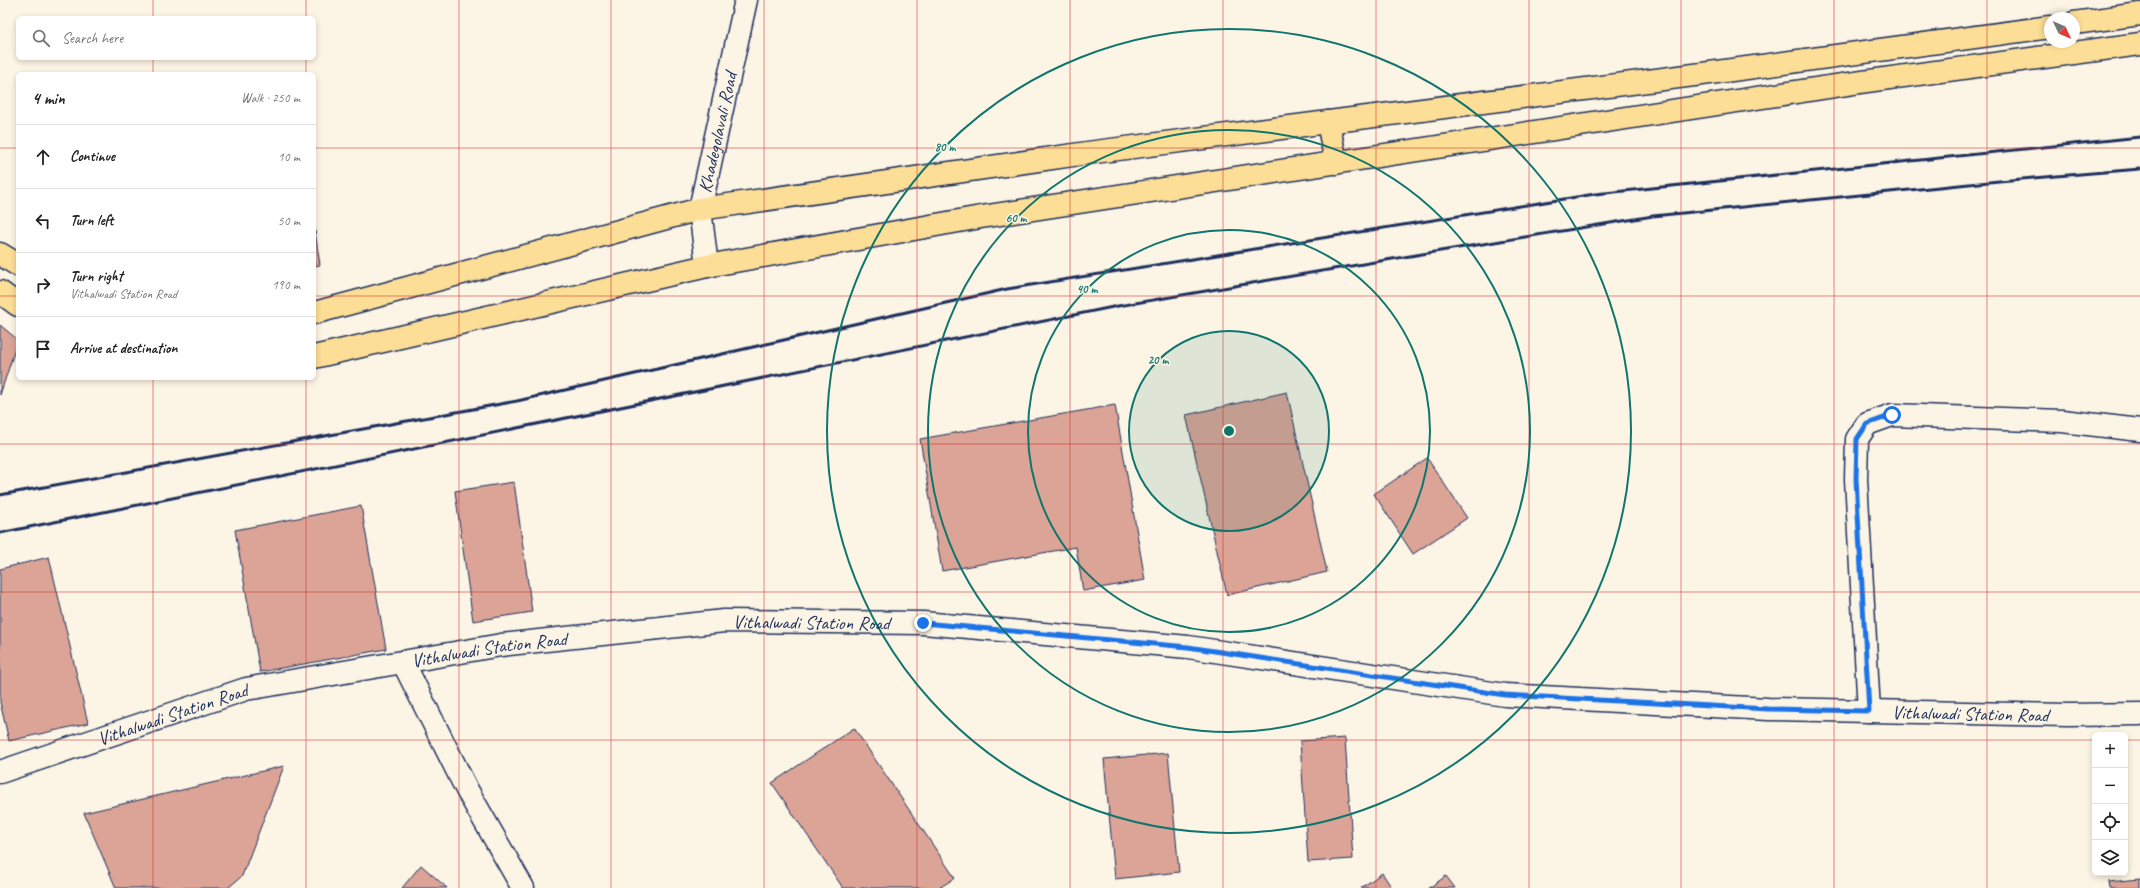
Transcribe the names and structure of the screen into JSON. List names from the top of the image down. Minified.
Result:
{"streets":{"street":["Khadegolavali Road","Vithalwadi Station Road"]},"north":"bottom right","page":{"search":"Search here","heading":["4 min","Walk · 250 m"],"list":[["Continue","10 m"],["Turn left","50 m"],["Turn right","Vithalwadi Station Road","190 m"],"Arrive at destination"],"map_buttons":["+","−"]},"rings":["80 m","60 m","40 m","20 m"]}
